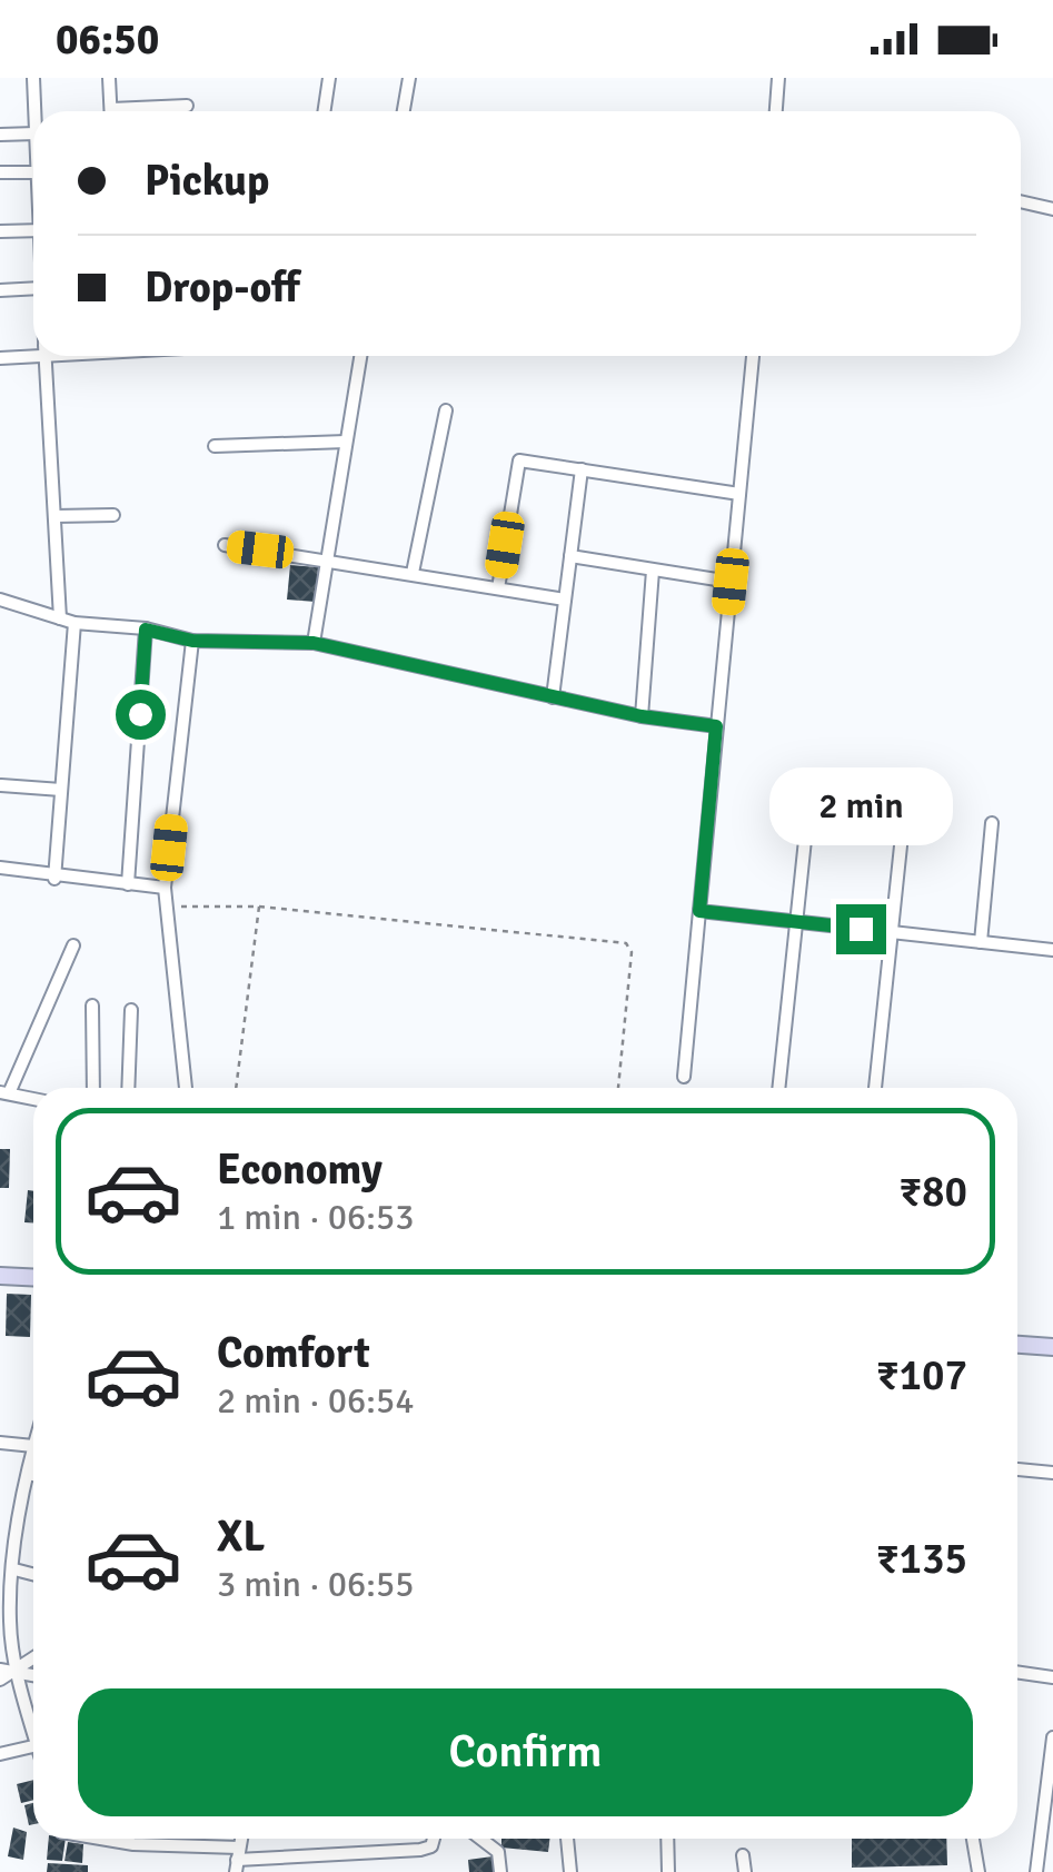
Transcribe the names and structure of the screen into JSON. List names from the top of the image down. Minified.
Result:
{"page":{"status":"06:50","banner":["Pickup","Drop-off"],"bubble":"2 min","list":[{"name":"Economy","note":"1 min · 06:53","value":"₹80"},{"name":"Comfort","note":"2 min · 06:54","value":"₹107"},{"name":"XL","note":"3 min · 06:55","value":"₹135"}],"buttons":"Confirm"}}
